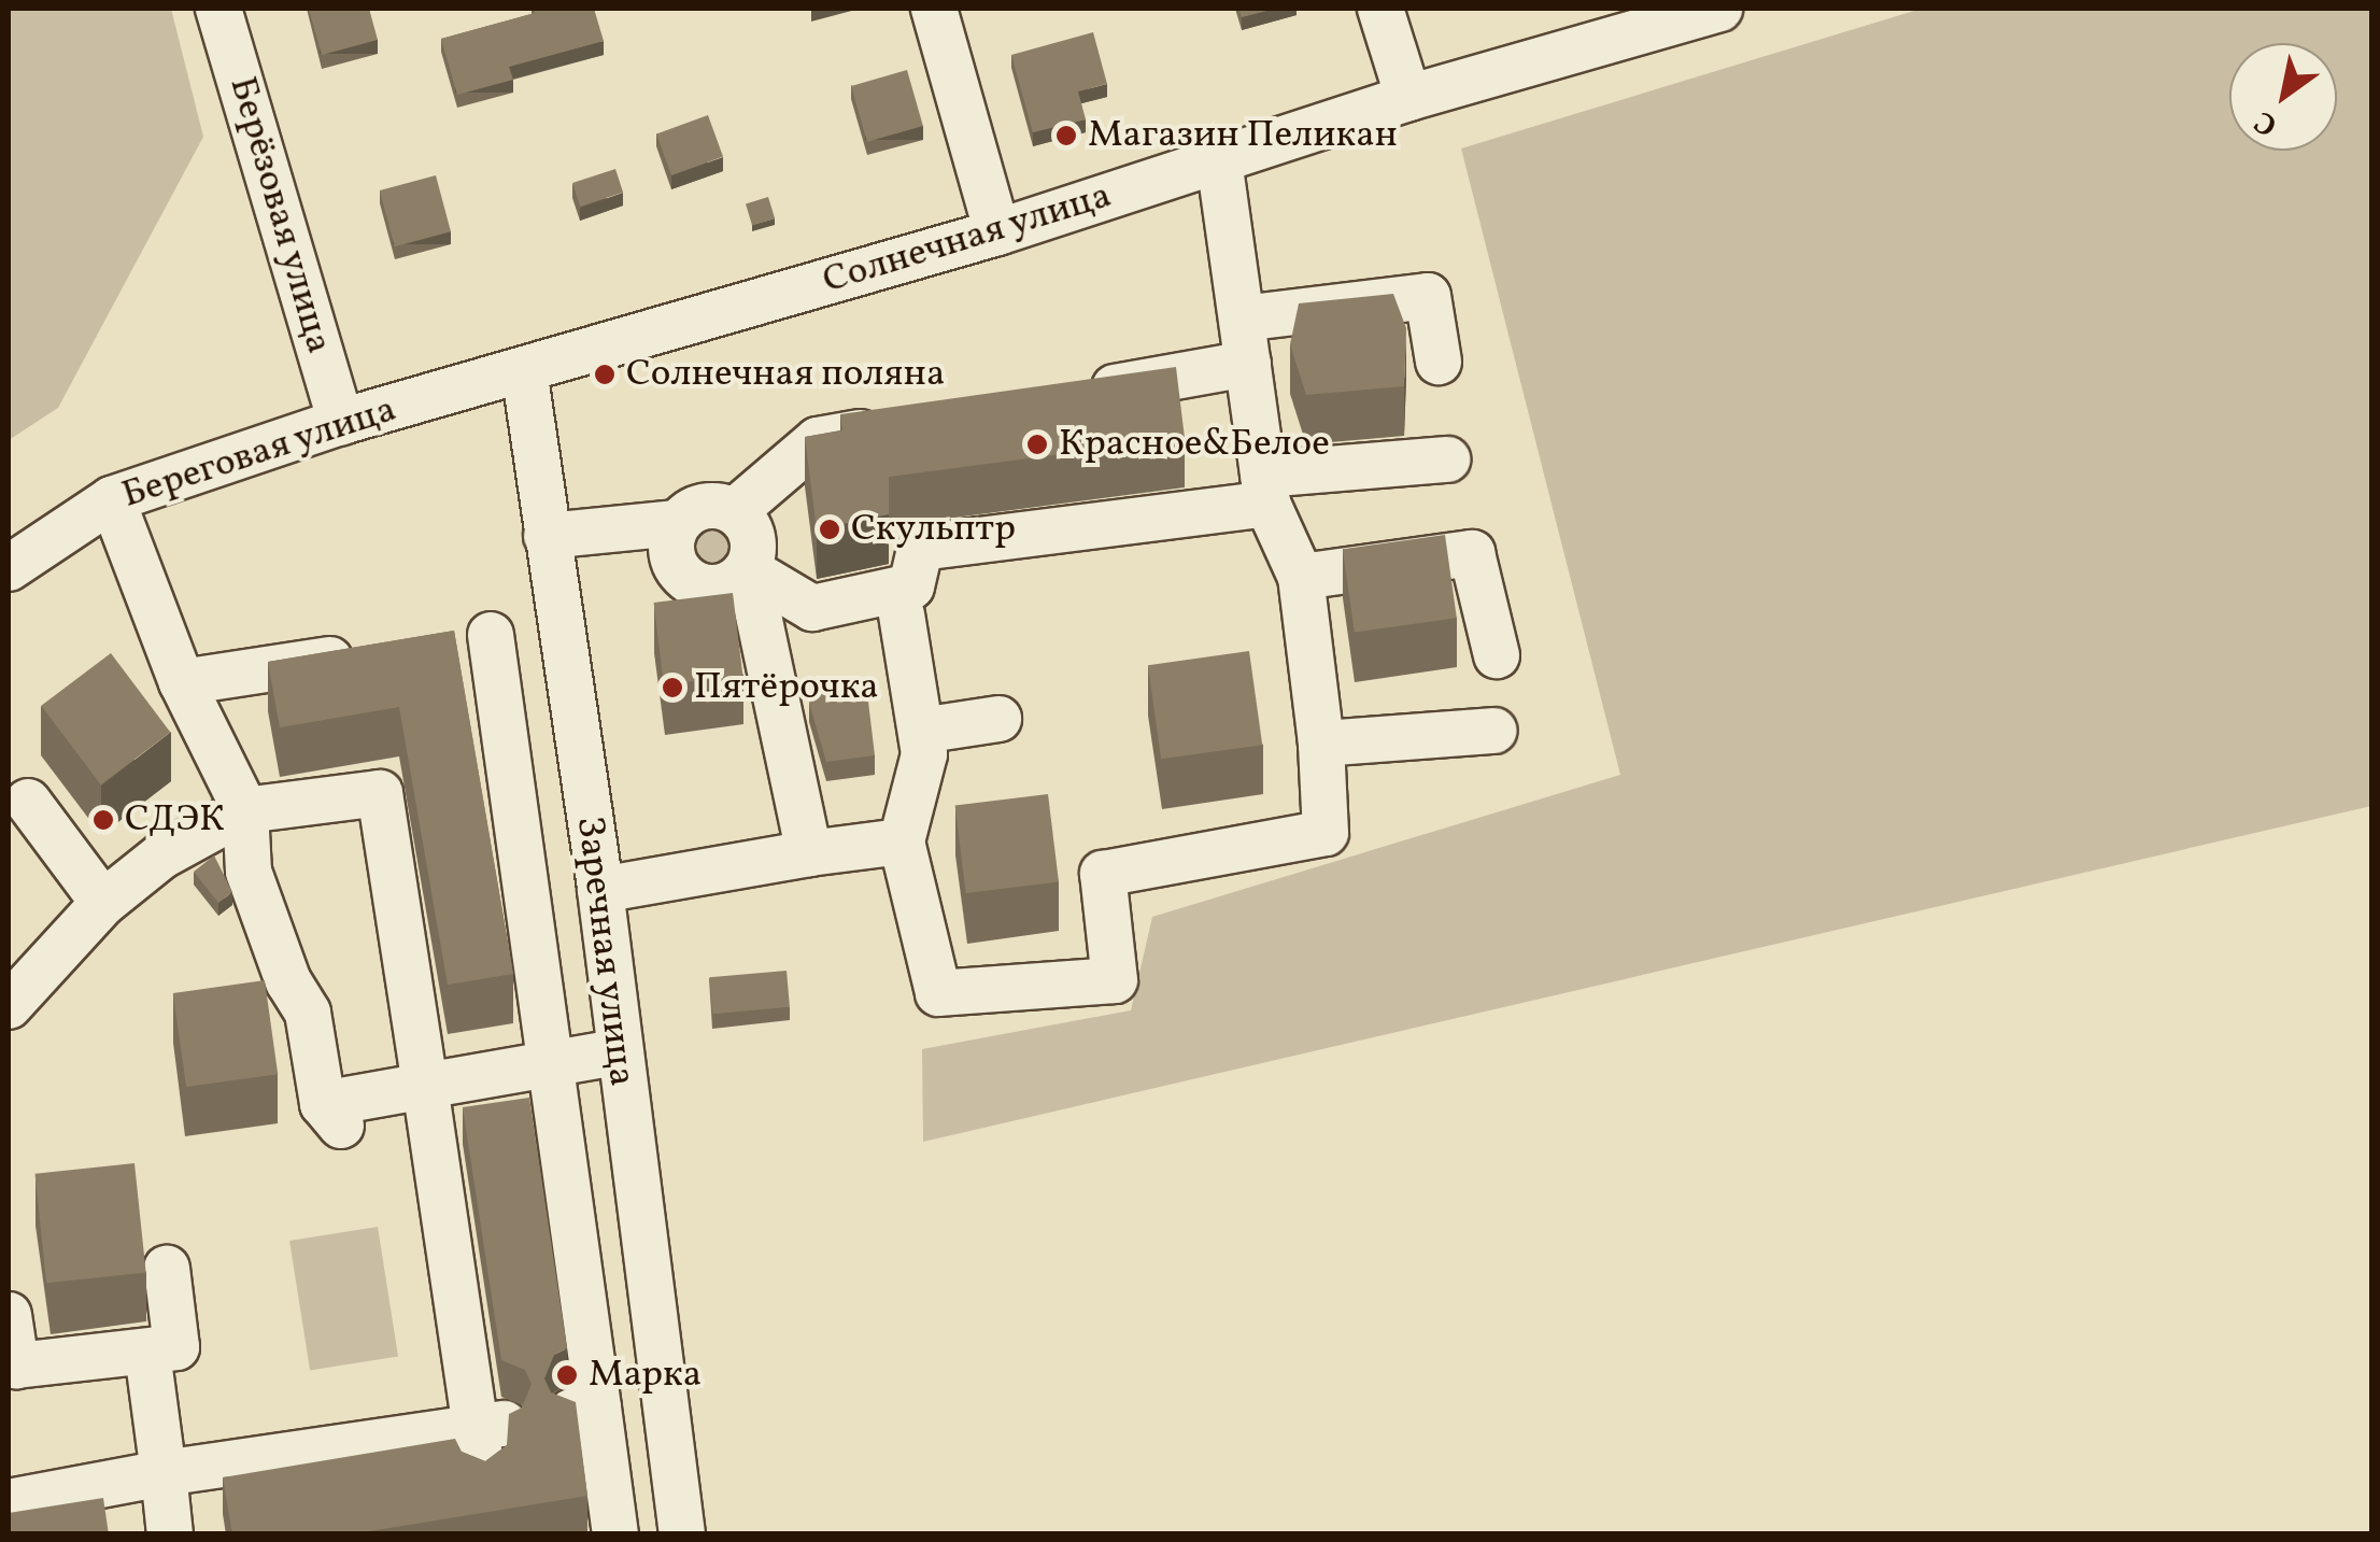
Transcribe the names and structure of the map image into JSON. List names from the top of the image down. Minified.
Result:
{"streets":{"street":["Берёзовая улица","Солнечная улица","Береговая улица","Заречная улица"]},"crossings":[["Берёзовая улица","Береговая улица"],["Солнечная улица","Береговая улица"],["Солнечная улица","Заречная улица"],["Береговая улица","Заречная улица"]],"places":["Магазин Пеликан","Солнечная поляна","Красное&Белое","Скульптр","Пятёрочка","СДЭК","Марка"],"north":"bottom left"}
